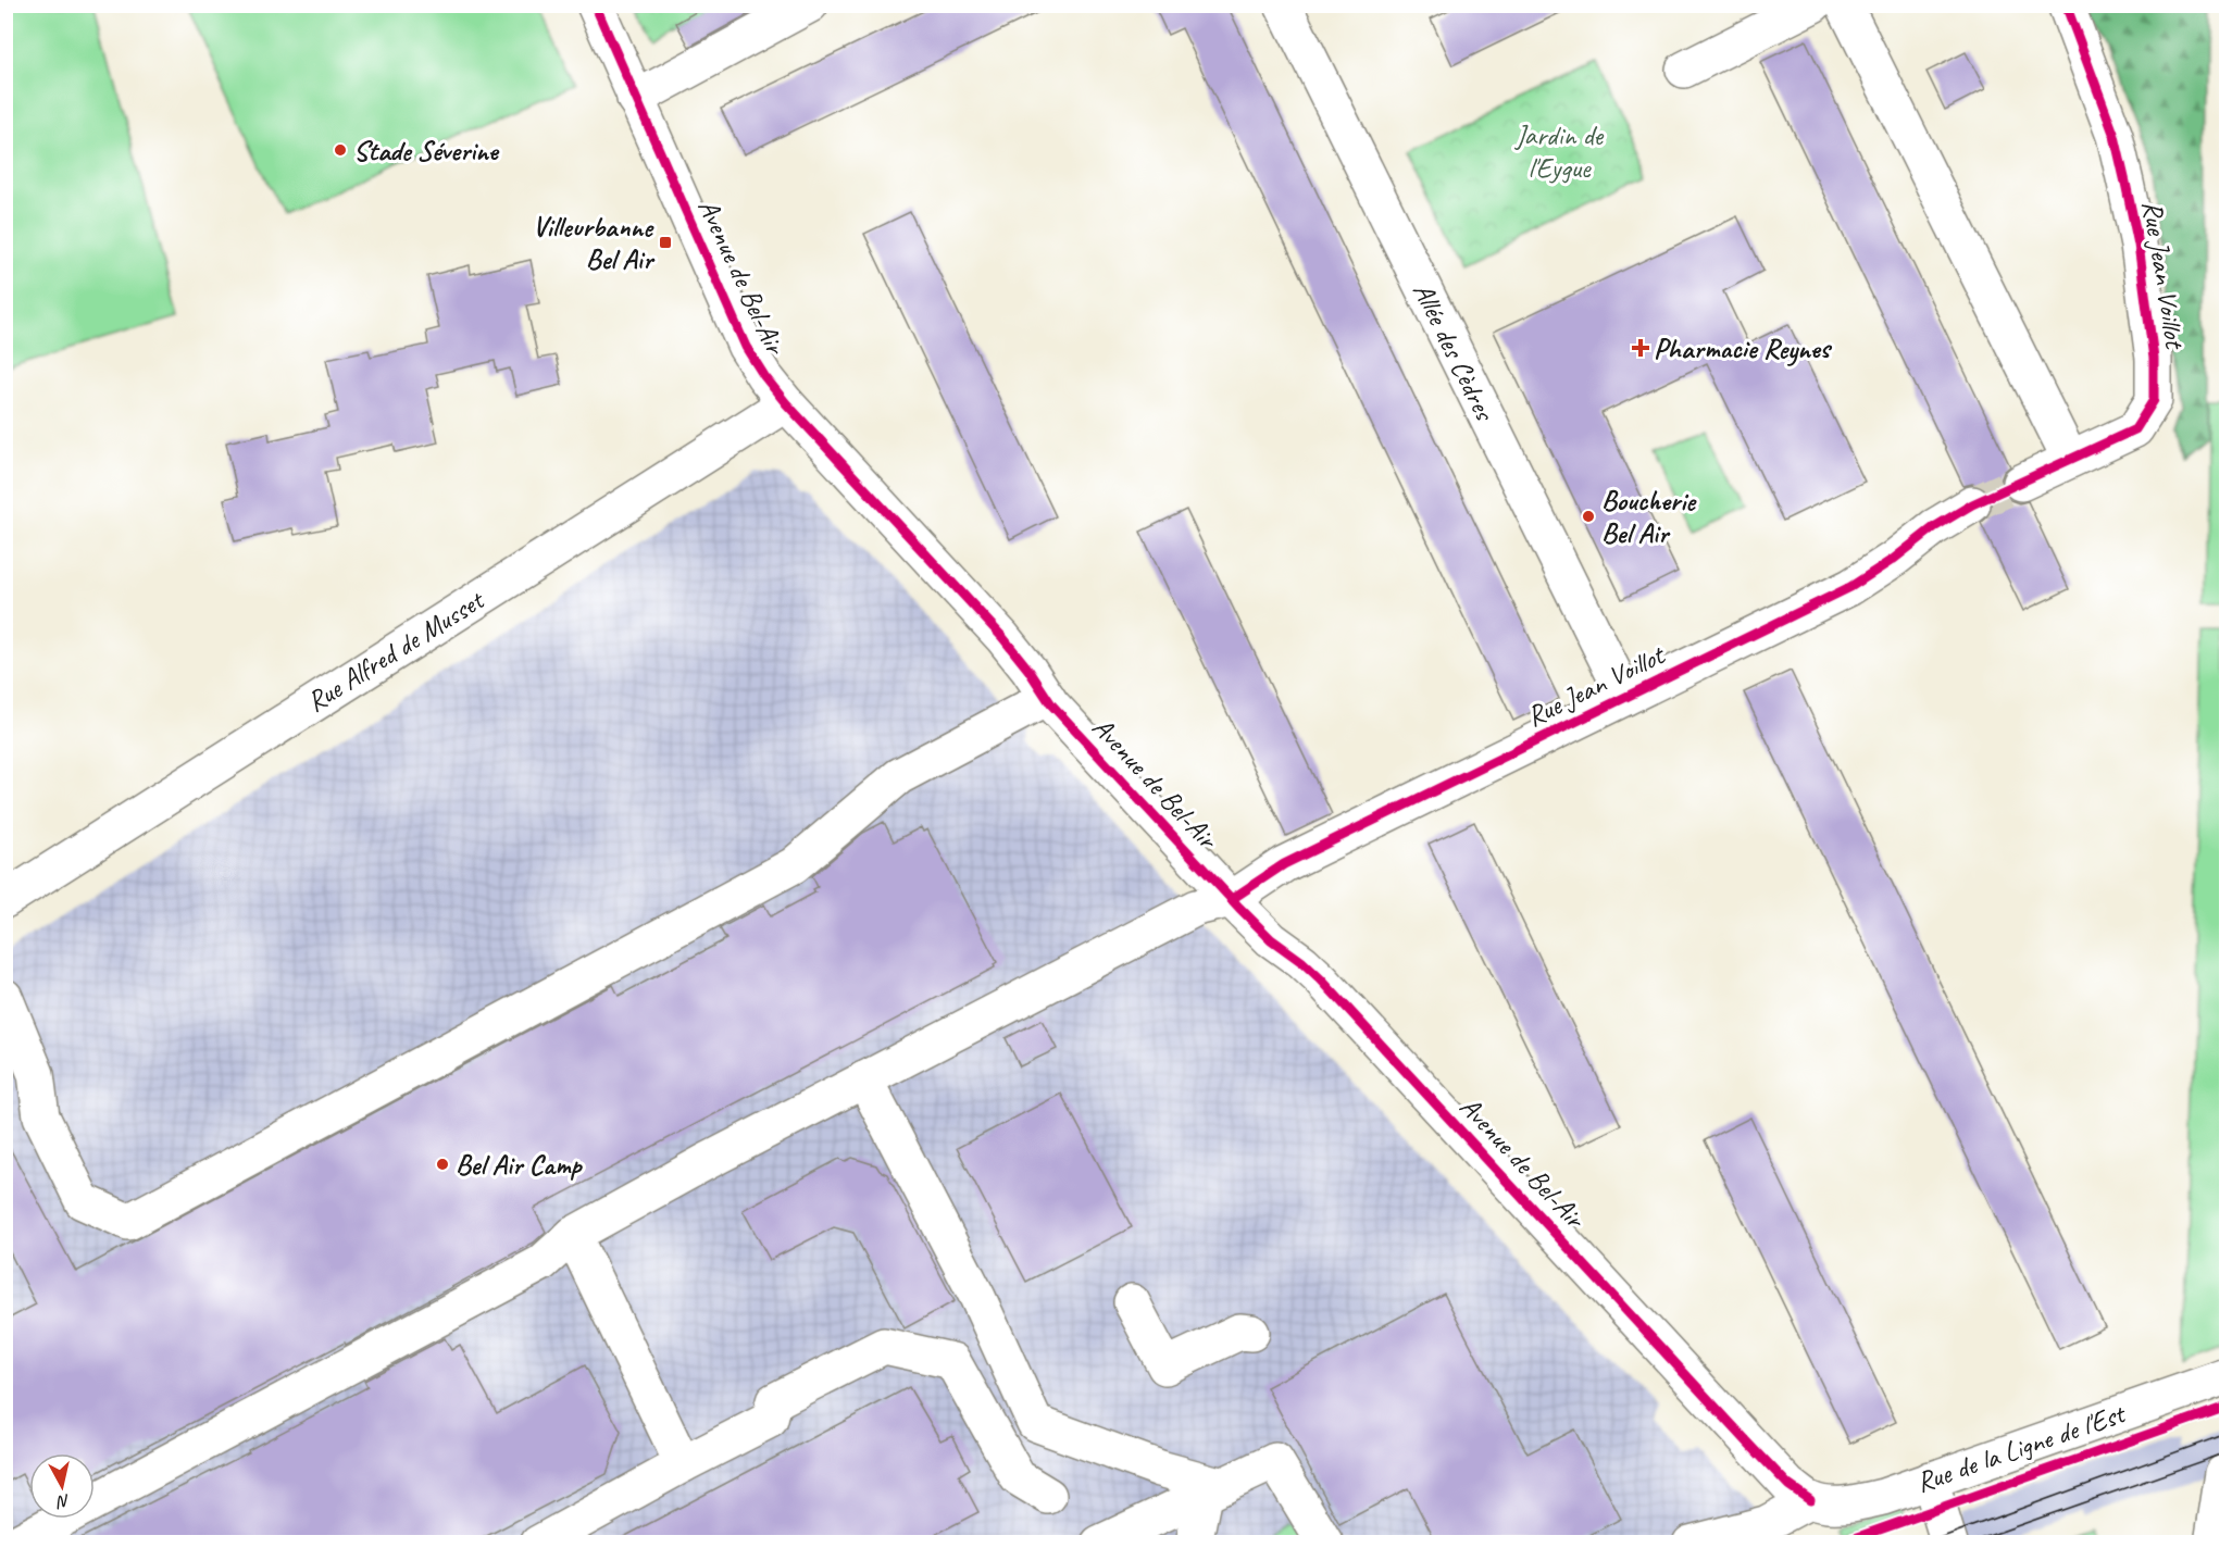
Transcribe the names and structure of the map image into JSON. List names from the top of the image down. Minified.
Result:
{"streets":{"main road":["Rue Jean Voillot","Avenue de Bel-Air","Allée des Cèdres","Rue Alfred de Musset","Rue de la Ligne de l'Est"]},"crossings":[["Rue Jean Voillot","Avenue de Bel-Air"],["Rue Jean Voillot","Allée des Cèdres"],["Avenue de Bel-Air","Rue Alfred de Musset"],["Avenue de Bel-Air","Rue de la Ligne de l'Est"]],"parks":["Jardin de l'Eygue"],"places":{"other":["Stade Séverine","Boucherie Bel Air","Bel Air Camp"],"transit":["Villeurbanne Bel Air"],"health":["Pharmacie Reynes"]},"north":"bottom"}
